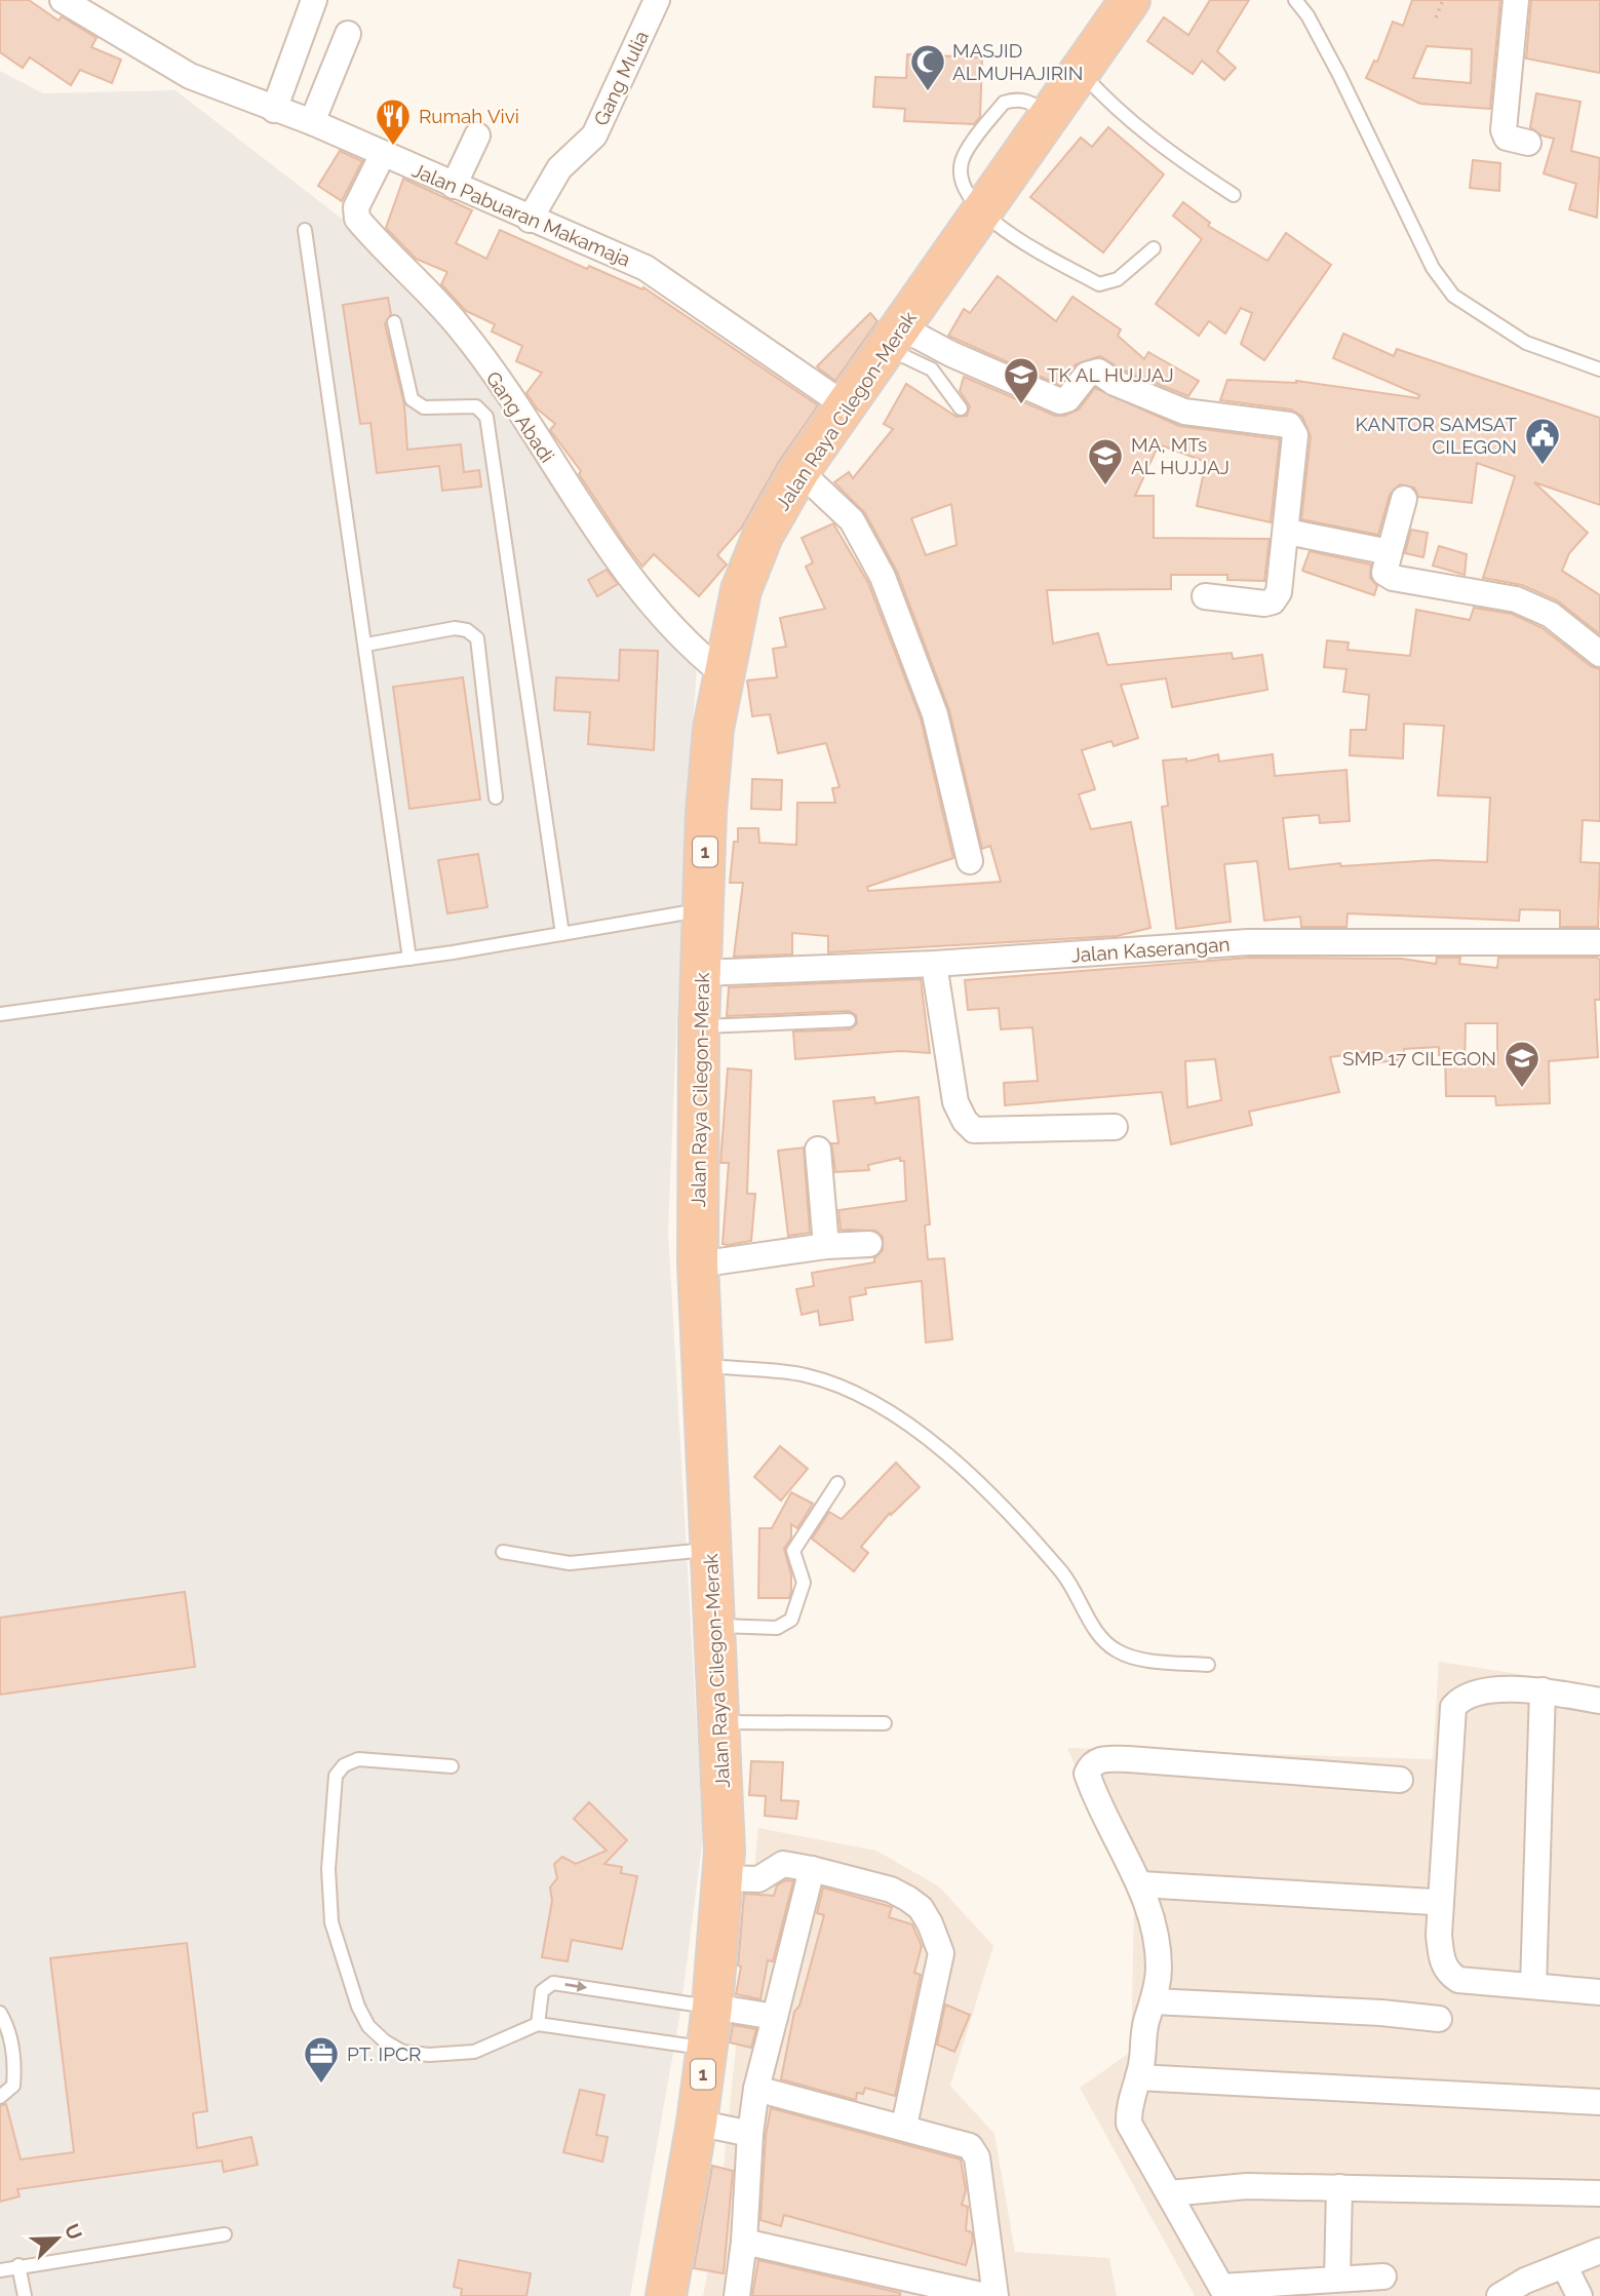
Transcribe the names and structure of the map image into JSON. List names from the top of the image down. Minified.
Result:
{"streets":{"highway":["Jalan Raya Cilegon-Merak","1"],"street":["Gang Mulia","Jalan Pabuaran Makamaja","Gang Abadi","Jalan Kaserangan"]},"crossings":[["Gang Mulia","Jalan Pabuaran Makamaja"],["Jalan Pabuaran Makamaja","Jalan Raya Cilegon-Merak"],["Jalan Pabuaran Makamaja","Gang Abadi"],["Jalan Raya Cilegon-Merak","Gang Abadi"],["Jalan Raya Cilegon-Merak","Jalan Kaserangan"]],"places":{"mosque":["MASJID ALMUHAJIRIN"],"restaurant":["Rumah Vivi"],"school or university":["TK AL HUJJAJ","MA, MTs AL HUJJAJ","SMP 17 CILEGON"],"public building":["KANTOR SAMSAT CILEGON"],"office":["PT. IPCR"]},"north":"top right"}
